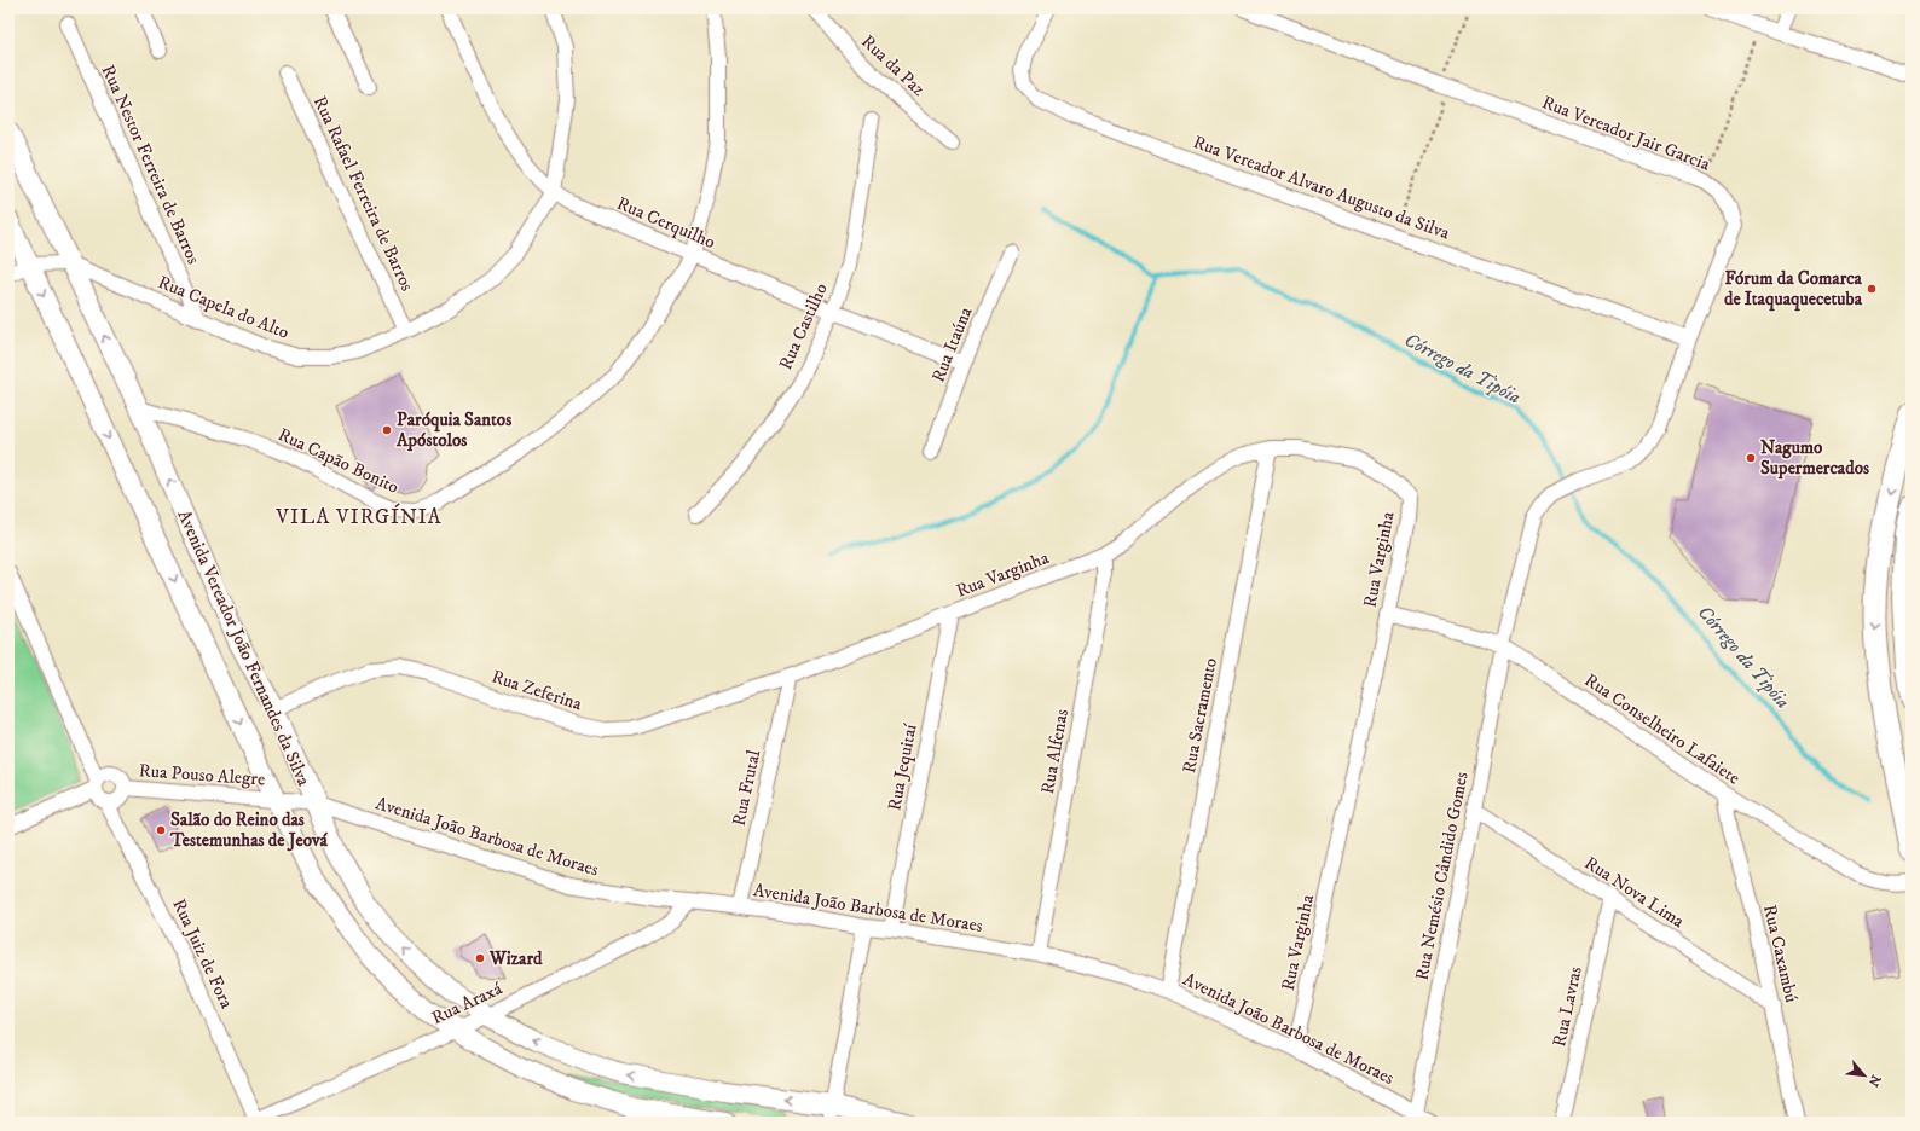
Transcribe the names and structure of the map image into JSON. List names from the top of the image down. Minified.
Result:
{"streets":{"main road":["Avenida Vereador João Fernandes da Silva"],"street":["Rua da Paz","Rua Vereador Jair Garcia","Rua Nestor Ferreira de Barros","Rua Vereador Alvaro Augusto da Silva","Rua Rafael Ferreira de Barros","Rua Cerquilho","Rua Capela do Alto","Rua Castilho","Rua Itaúna","Rua Capão Bonito","Rua Varginha","Rua Zeferina","Rua Sacramento","Rua Conselheiro Lafaiete","Rua Alfenas","Rua Jequitaí","Rua Pouso Alegre","Rua Frutal","Avenida João Barbosa de Moraes","Rua Nemésio Cândido Gomes","Rua Nova Lima","Rua Juiz de Fora","Rua Caxambú","Rua Araxá","Rua Lavras"]},"crossings":[["Rua Vereador Jair Garcia","Rua Vereador Alvaro Augusto da Silva"],["Rua Vereador Jair Garcia","Rua Nemésio Cândido Gomes"],["Rua Nestor Ferreira de Barros","Rua Capela do Alto"],["Rua Rafael Ferreira de Barros","Rua Capela do Alto"],["Rua Cerquilho","Rua Capela do Alto"],["Rua Cerquilho","Rua Castilho"],["Rua Cerquilho","Rua Itaúna"],["Rua Cerquilho","Rua Capão Bonito"],["Rua Capela do Alto","Avenida Vereador João Fernandes da Silva"],["Rua Capão Bonito","Avenida Vereador João Fernandes da Silva"],["Rua Varginha","Rua Zeferina"],["Rua Varginha","Rua Sacramento"],["Rua Varginha","Rua Conselheiro Lafaiete"],["Rua Varginha","Rua Alfenas"],["Rua Varginha","Rua Jequitaí"],["Rua Varginha","Rua Frutal"],["Rua Varginha","Avenida João Barbosa de Moraes"],["Avenida Vereador João Fernandes da Silva","Rua Zeferina"],["Avenida Vereador João Fernandes da Silva","Rua Pouso Alegre"],["Avenida Vereador João Fernandes da Silva","Avenida João Barbosa de Moraes"],["Avenida Vereador João Fernandes da Silva","Rua Araxá"],["Rua Zeferina","Rua Frutal"],["Rua Sacramento","Avenida João Barbosa de Moraes"],["Rua Conselheiro Lafaiete","Rua Nemésio Cândido Gomes"],["Rua Conselheiro Lafaiete","Rua Caxambú"],["Rua Alfenas","Avenida João Barbosa de Moraes"],["Rua Jequitaí","Avenida João Barbosa de Moraes"],["Rua Pouso Alegre","Avenida João Barbosa de Moraes"],["Rua Pouso Alegre","Rua Juiz de Fora"],["Rua Frutal","Avenida João Barbosa de Moraes"],["Avenida João Barbosa de Moraes","Rua Nemésio Cândido Gomes"],["Avenida João Barbosa de Moraes","Rua Araxá"],["Rua Nemésio Cândido Gomes","Rua Nova Lima"],["Rua Nova Lima","Rua Caxambú"],["Rua Nova Lima","Rua Lavras"],["Rua Juiz de Fora","Rua Araxá"]],"districts":["VILA VIRGÍNIA"],"water":["Córrego da Tipóia"],"places":["Fórum da Comarca de Itaquaquecetuba","Paróquia Santos Apóstolos","Nagumo Supermercados","Salão do Reino das Testemunhas de Jeová","Wizard"],"north":"bottom right"}
